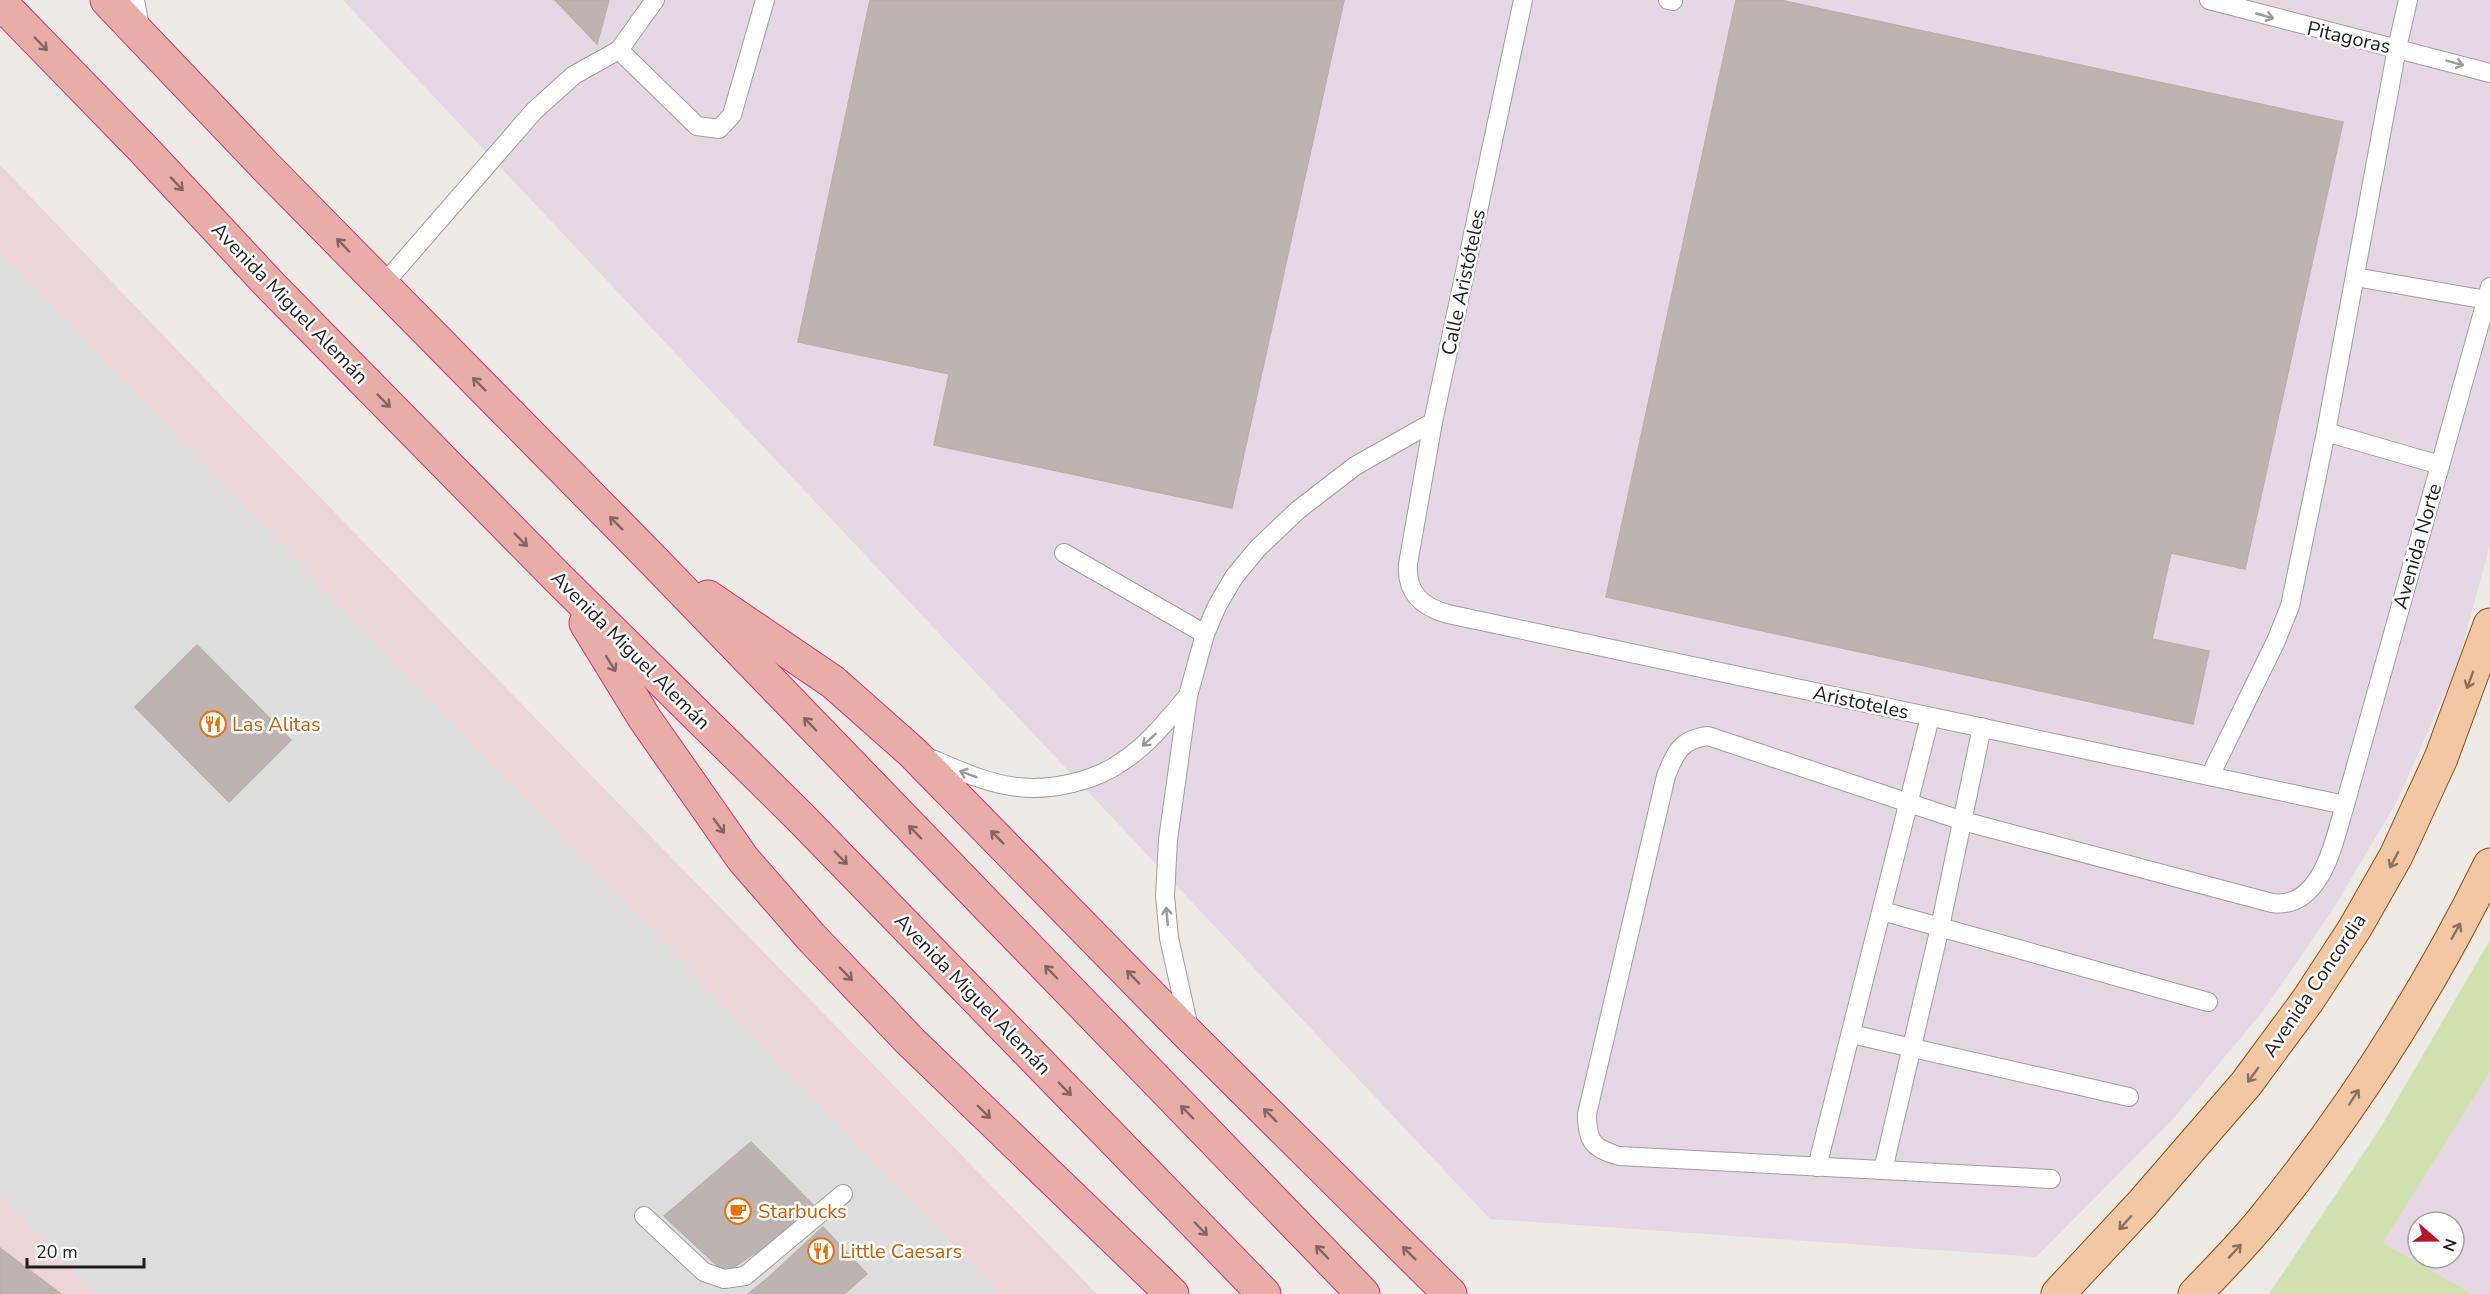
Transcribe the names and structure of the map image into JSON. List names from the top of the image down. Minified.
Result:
{"streets":{"highway":["Avenida Miguel Alemán"],"main road":["Avenida Concordia"],"lane":["Pitagoras","Calle Aristóteles","Avenida Norte","Aristoteles"]},"crossings":[["Calle Aristóteles","Aristoteles"],["Avenida Norte","Aristoteles"]],"one_way":["Pitagoras"],"places":{"restaurant":["Las Alitas","Little Caesars"],"cafe":["Starbucks"]},"scale_bar":"20 m","north":"right"}
